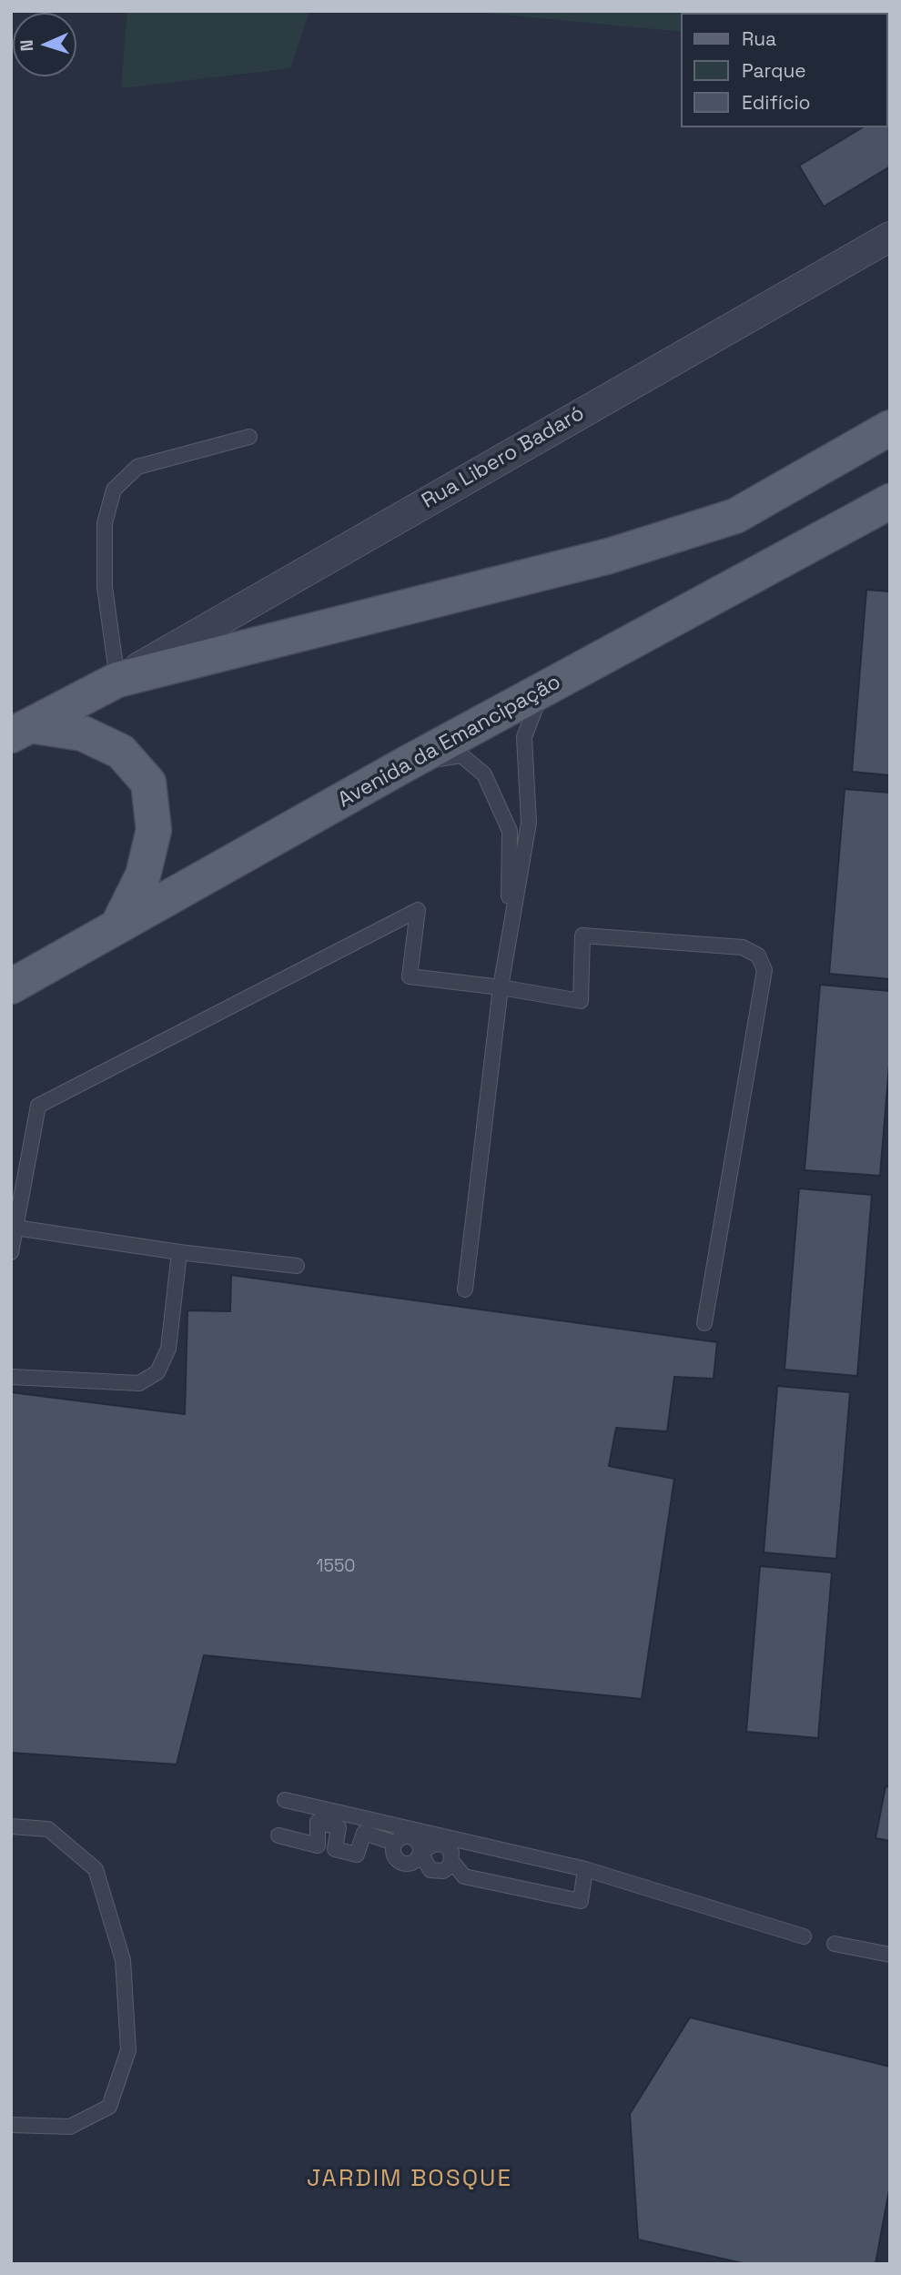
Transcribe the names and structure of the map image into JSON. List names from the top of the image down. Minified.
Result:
{"streets":{"main road":["Avenida da Emancipação"],"street":["Rua Libero Badaró"]},"districts":["JARDIM BOSQUE"],"house_numbers":["1550"],"legend":["Rua","Parque","Edifício"],"north":"left"}
